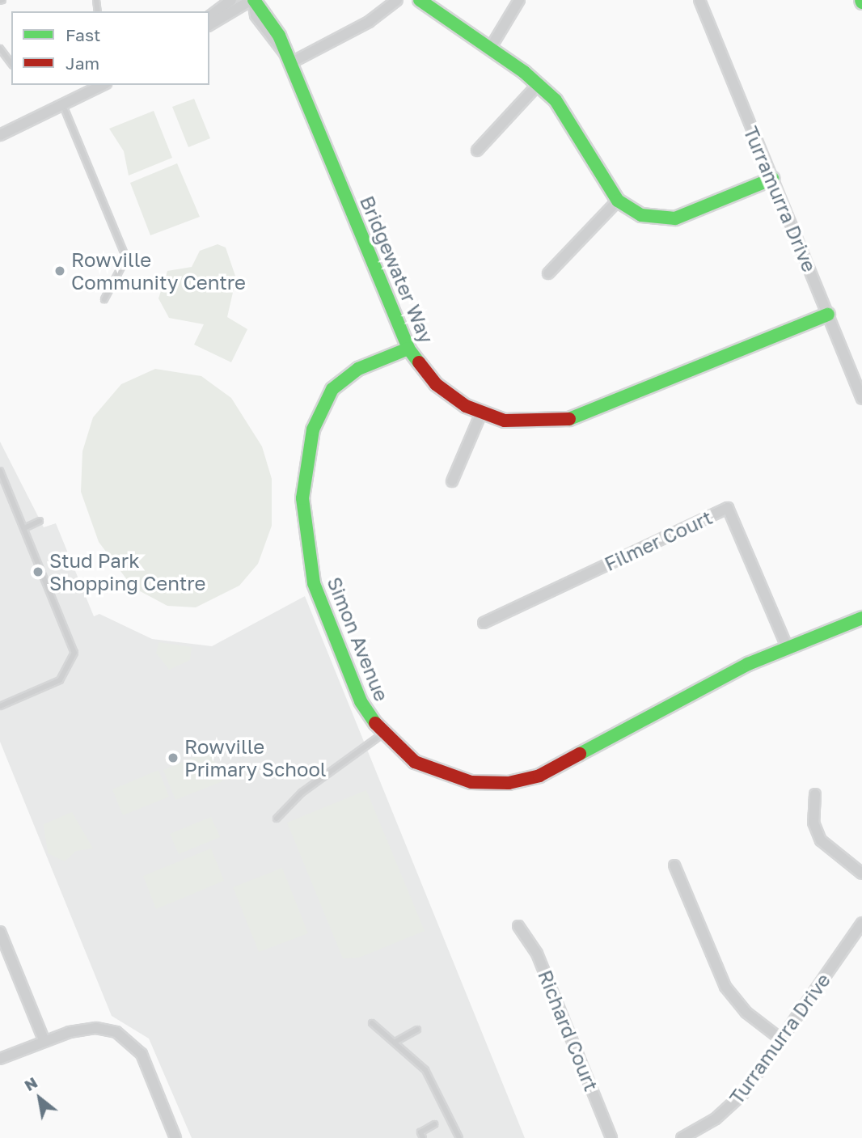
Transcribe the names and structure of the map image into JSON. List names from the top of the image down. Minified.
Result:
{"streets":{"street":["Turramurra Drive","Bridgewater Way","Filmer Court","Simon Avenue","Richard Court"]},"crossings":[["Turramurra Drive","Bridgewater Way"],["Bridgewater Way","Simon Avenue"],["Filmer Court","Simon Avenue"]],"places":["Rowville Community Centre","Stud Park Shopping Centre","Rowville Primary School"],"legend":["Fast","Jam"],"north":"top left"}
